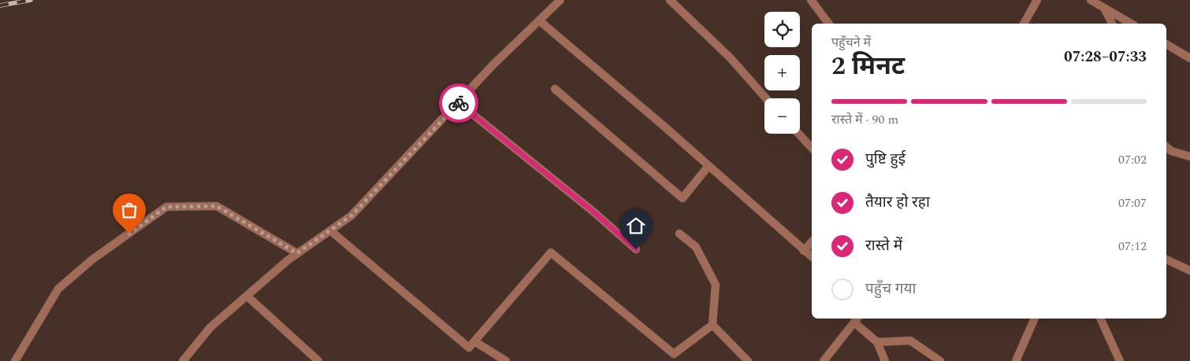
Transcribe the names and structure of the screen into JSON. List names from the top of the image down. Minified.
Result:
{"page":{"map_buttons":["+","−"],"heading":["2 मिनट","पहुँचने में","07:28–07:33"],"bar":"रास्ते में · 90 m","list":[["पुष्टि हुई","07:02"],["तैयार हो रहा","07:07"],["रास्ते में","07:12"],"पहुँच गया"]}}
